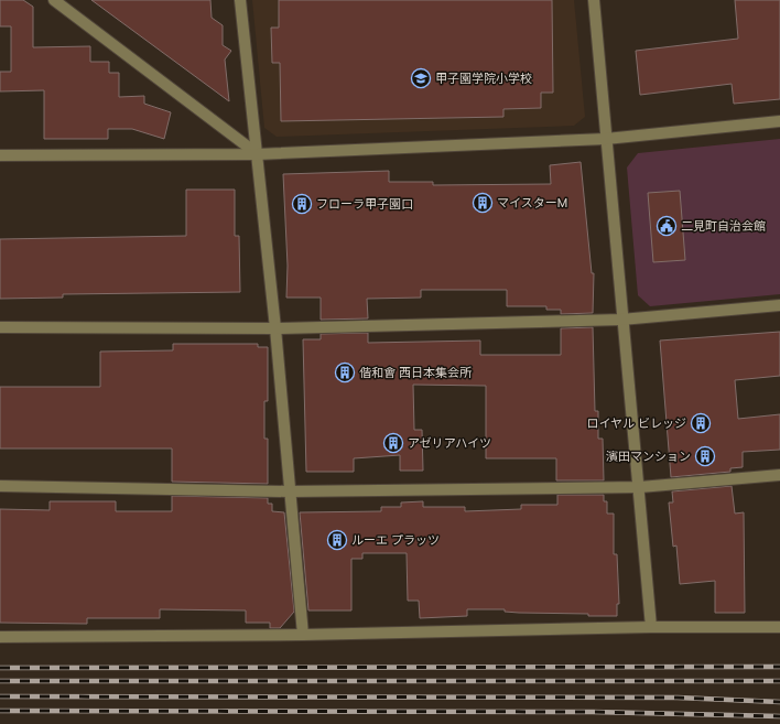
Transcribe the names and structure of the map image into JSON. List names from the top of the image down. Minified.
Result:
{"places":{"school or university":["甲子園学院小学校"],"building":["マイスターM","フローラ甲子園口","偕和會 西日本集会所","ロイヤル ビレッジ","アゼリアハイツ","濱田マンション","ルーエ プラッツ"],"public building":["二見町自治会館"]}}
